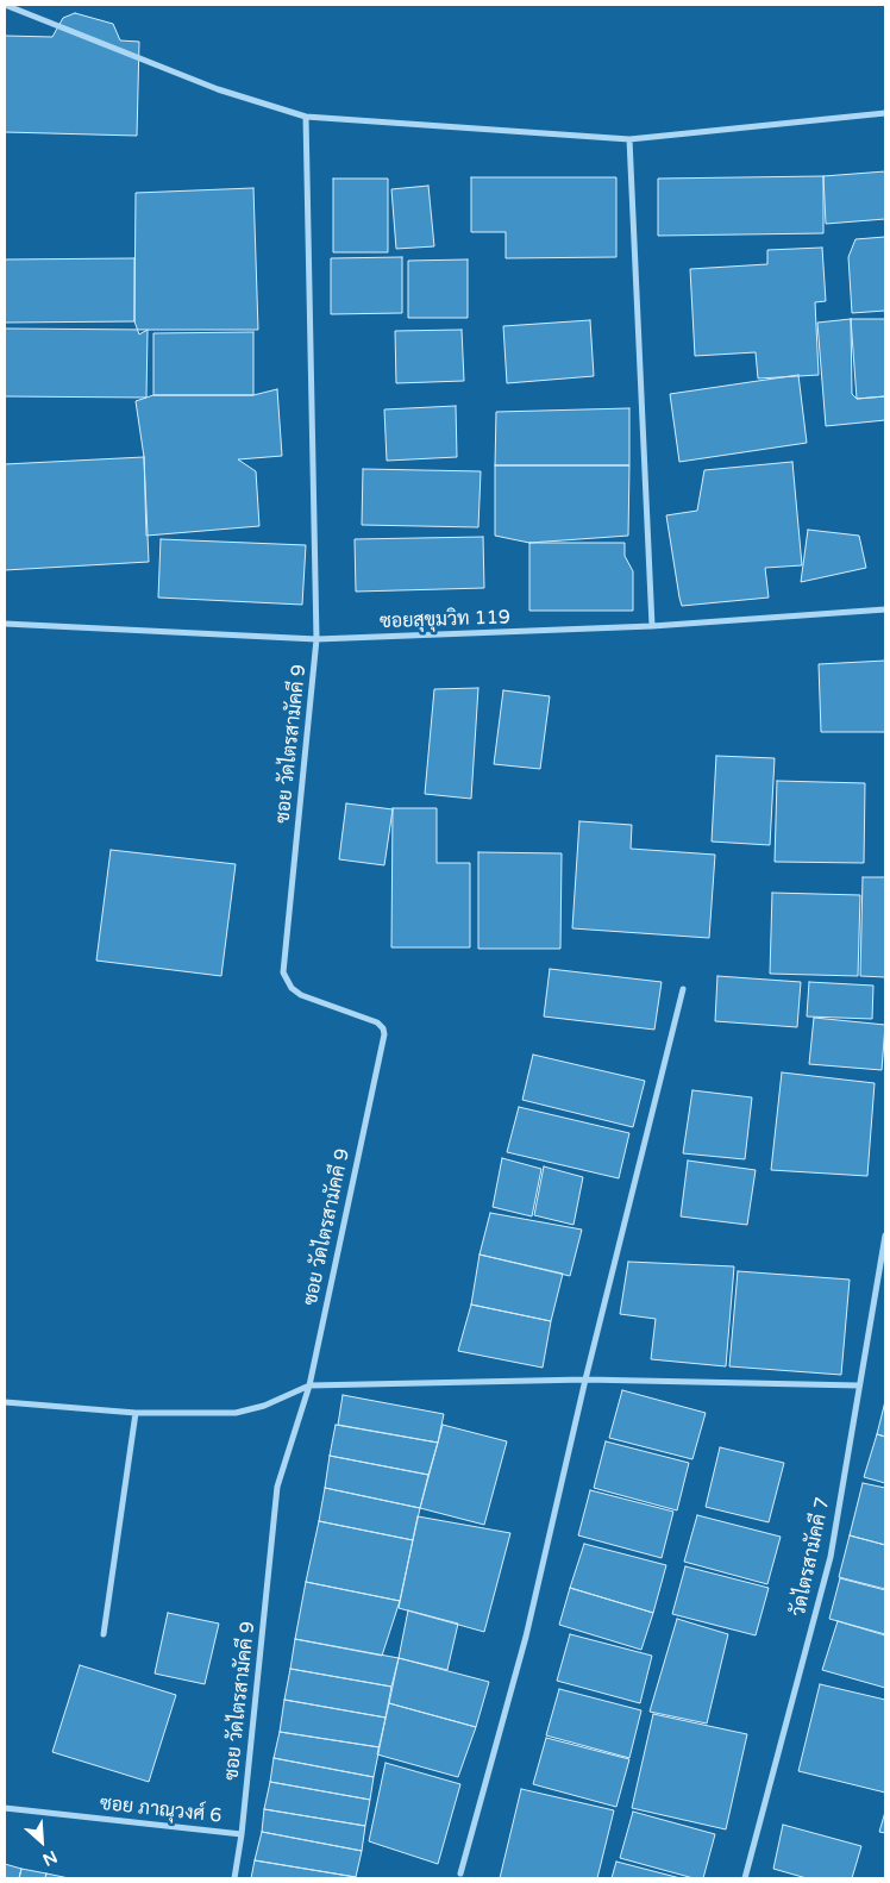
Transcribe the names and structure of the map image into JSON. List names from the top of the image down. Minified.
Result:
{"streets":{"street":["ซอยสุขุมวิท 119","ซอย วัดไตรสามัคคี 9","วัดไตรสามัคคี 7","ซอย ภาณุวงศ์ 6"]},"crossings":[["ซอยสุขุมวิท 119","ซอย วัดไตรสามัคคี 9"],["ซอย วัดไตรสามัคคี 9","ซอย ภาณุวงศ์ 6"]],"north":"bottom right"}
